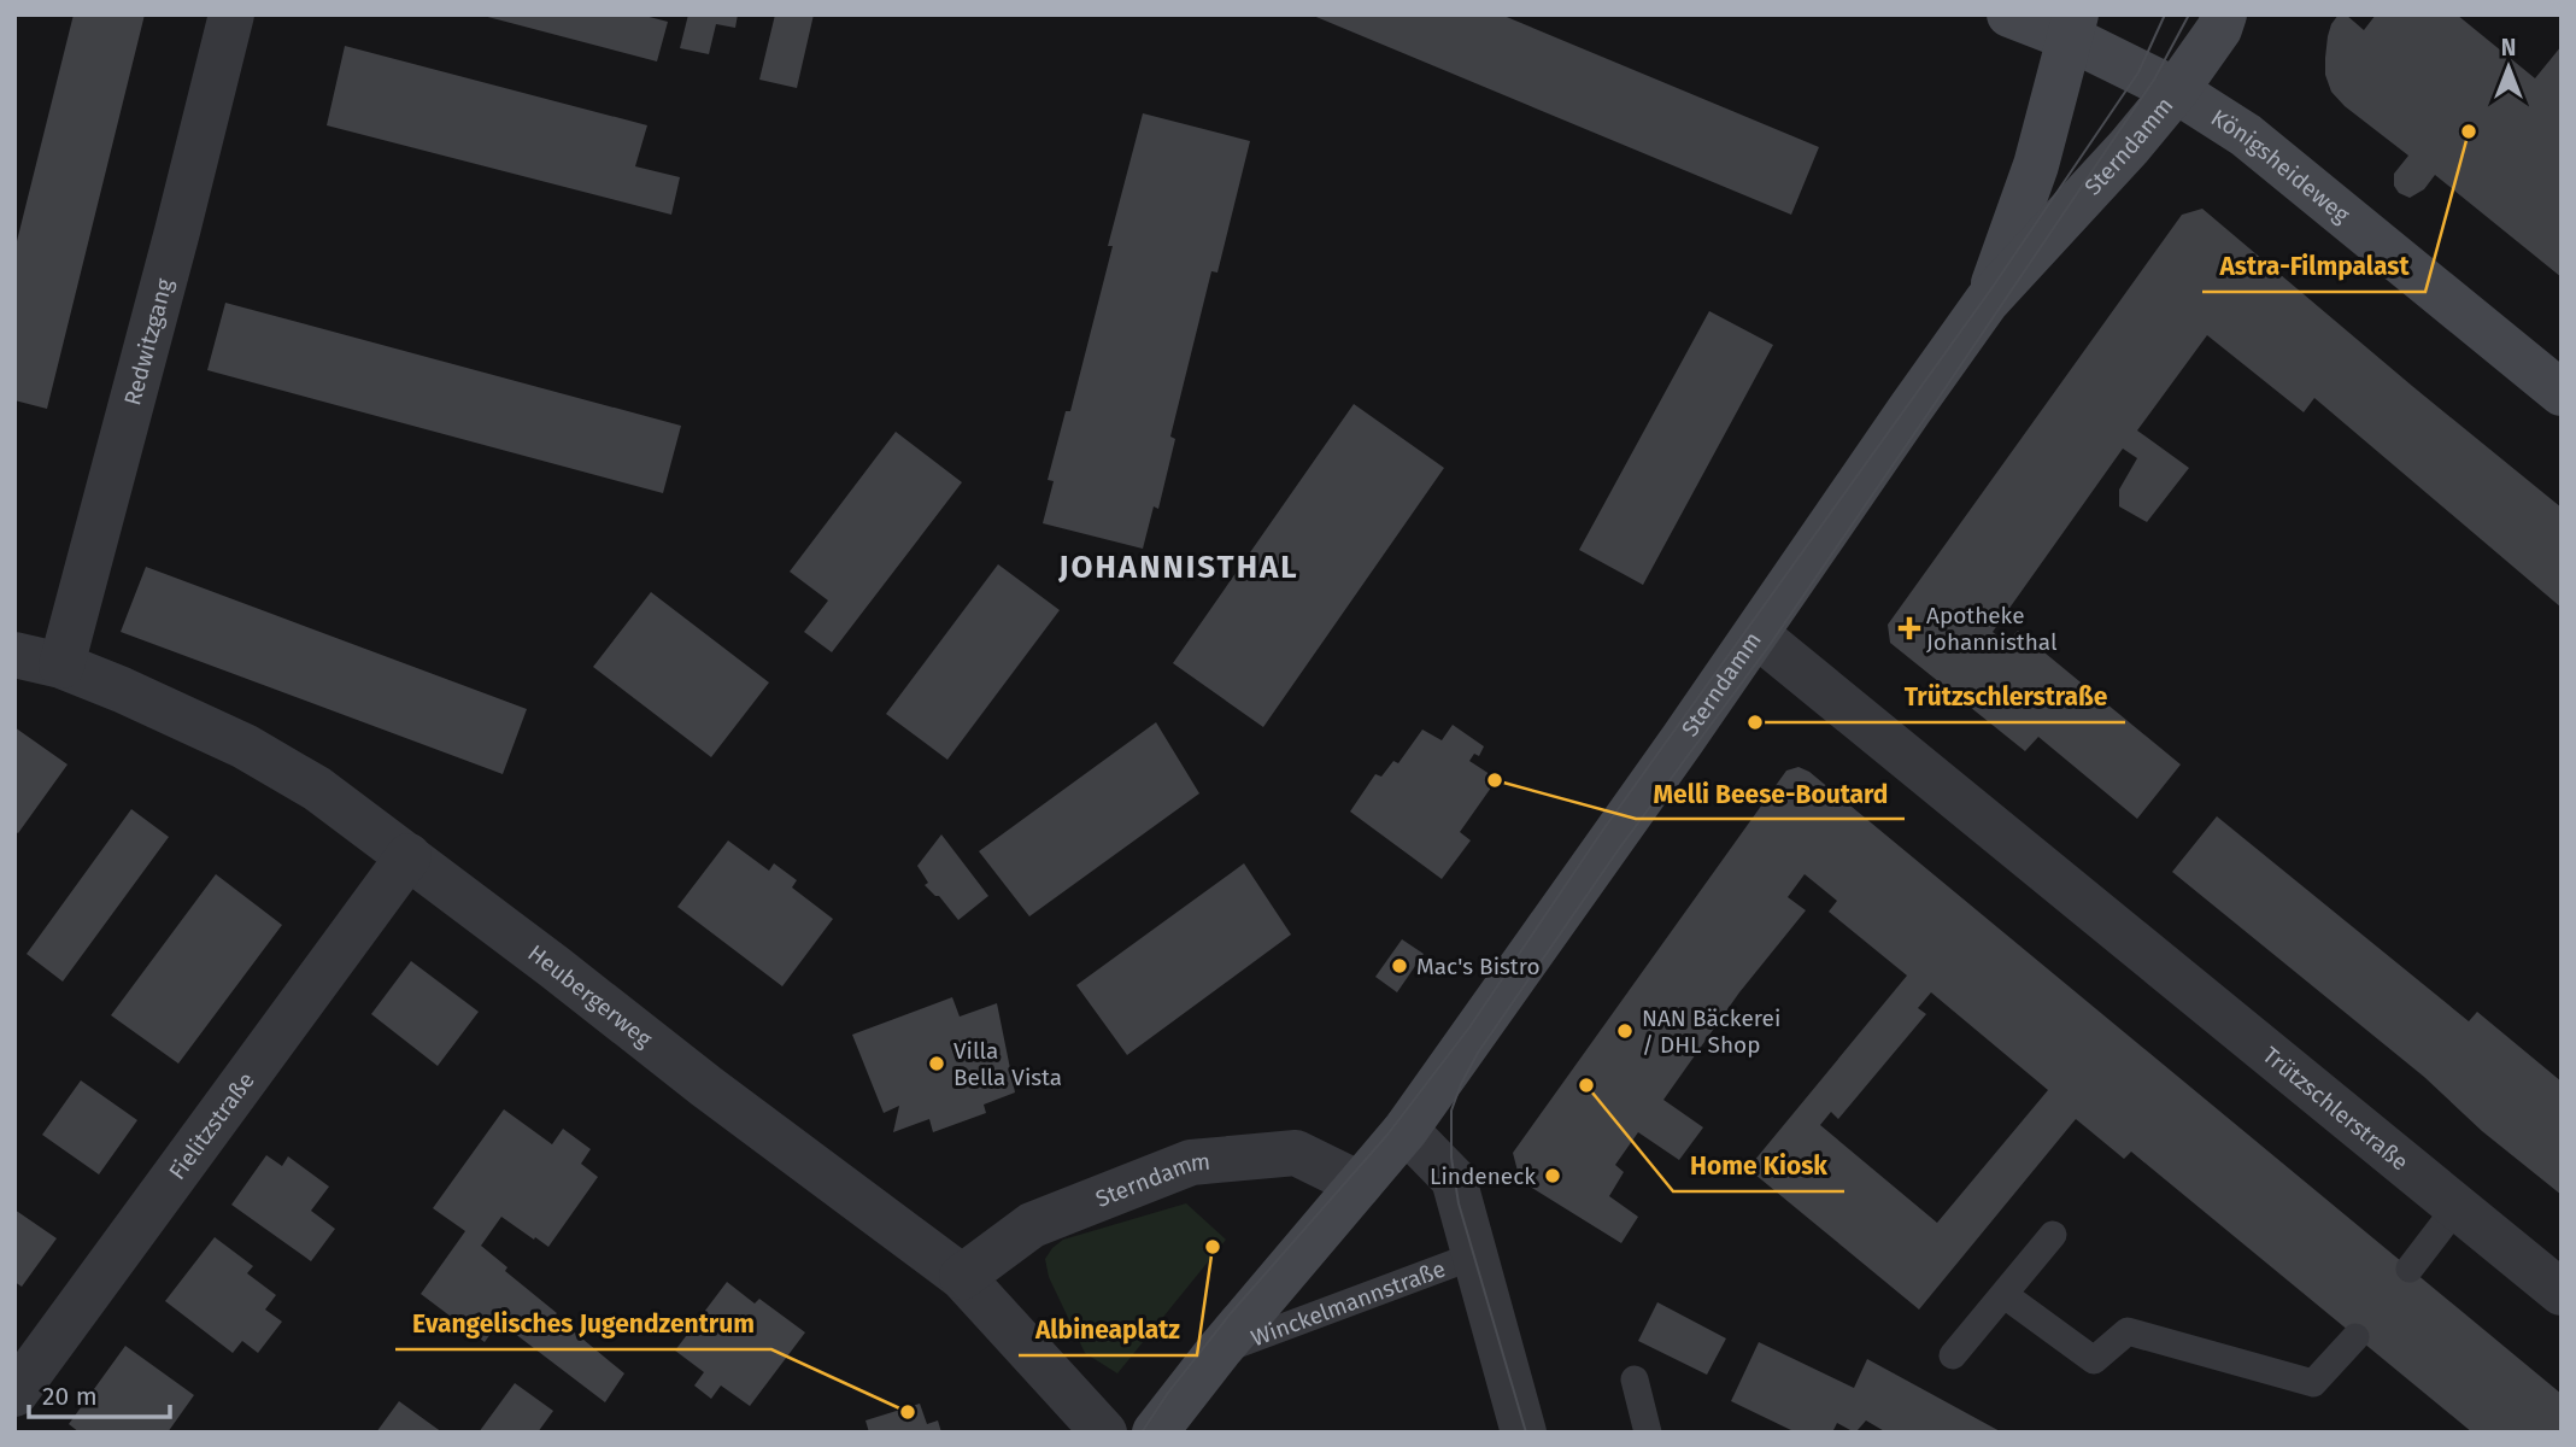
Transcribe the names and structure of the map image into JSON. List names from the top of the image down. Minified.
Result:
{"streets":{"street":["Sterndamm","Königsheideweg","Redwitzgang","Heubergerweg","Trützschlerstraße","Fielitzstraße","Winckelmannstraße"]},"crossings":[["Sterndamm","Königsheideweg"],["Sterndamm","Heubergerweg"],["Sterndamm","Trützschlerstraße"],["Sterndamm","Winckelmannstraße"],["Redwitzgang","Heubergerweg"],["Heubergerweg","Fielitzstraße"]],"districts":["JOHANNISTHAL"],"places":{"other":["Astra-Filmpalast","Trützschlerstraße","Melli Beese-Boutard","Mac's Bistro","NAN Bäckerei / DHL Shop","Villa Bella Vista","Home Kiosk","Lindeneck","Albineaplatz","Evangelisches Jugendzentrum"],"health":["Apotheke Johannisthal"]},"scale_bar":"20 m","north":"top"}
